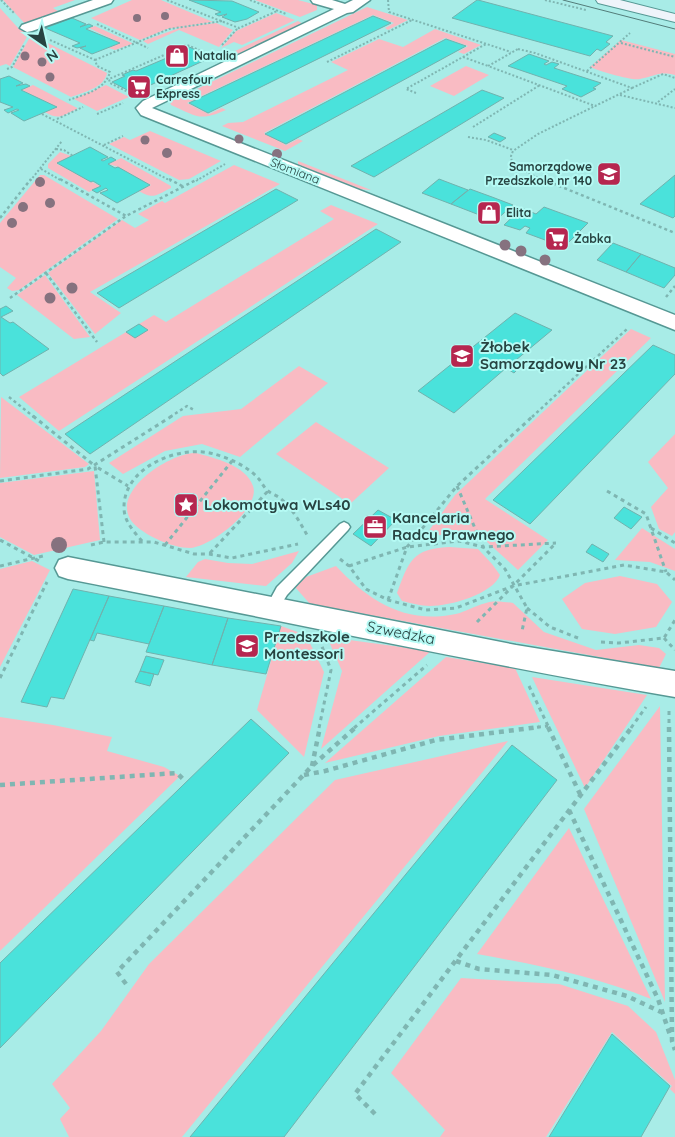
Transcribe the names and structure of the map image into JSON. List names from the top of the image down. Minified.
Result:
{"streets":{"street":["Słomiana","Szwedzka"]},"places":{"shop":["Natalia","Elita"],"supermarket":["Carrefour Express","Żabka"],"school or university":["Samorządowe Przedszkole nr 140","Żłobek Samorządowy Nr 23","Przedszkole Montessori"],"place":["Lokomotywa WLs40"],"office":["Kancelaria Radcy Prawnego"]},"north":"bottom right"}
